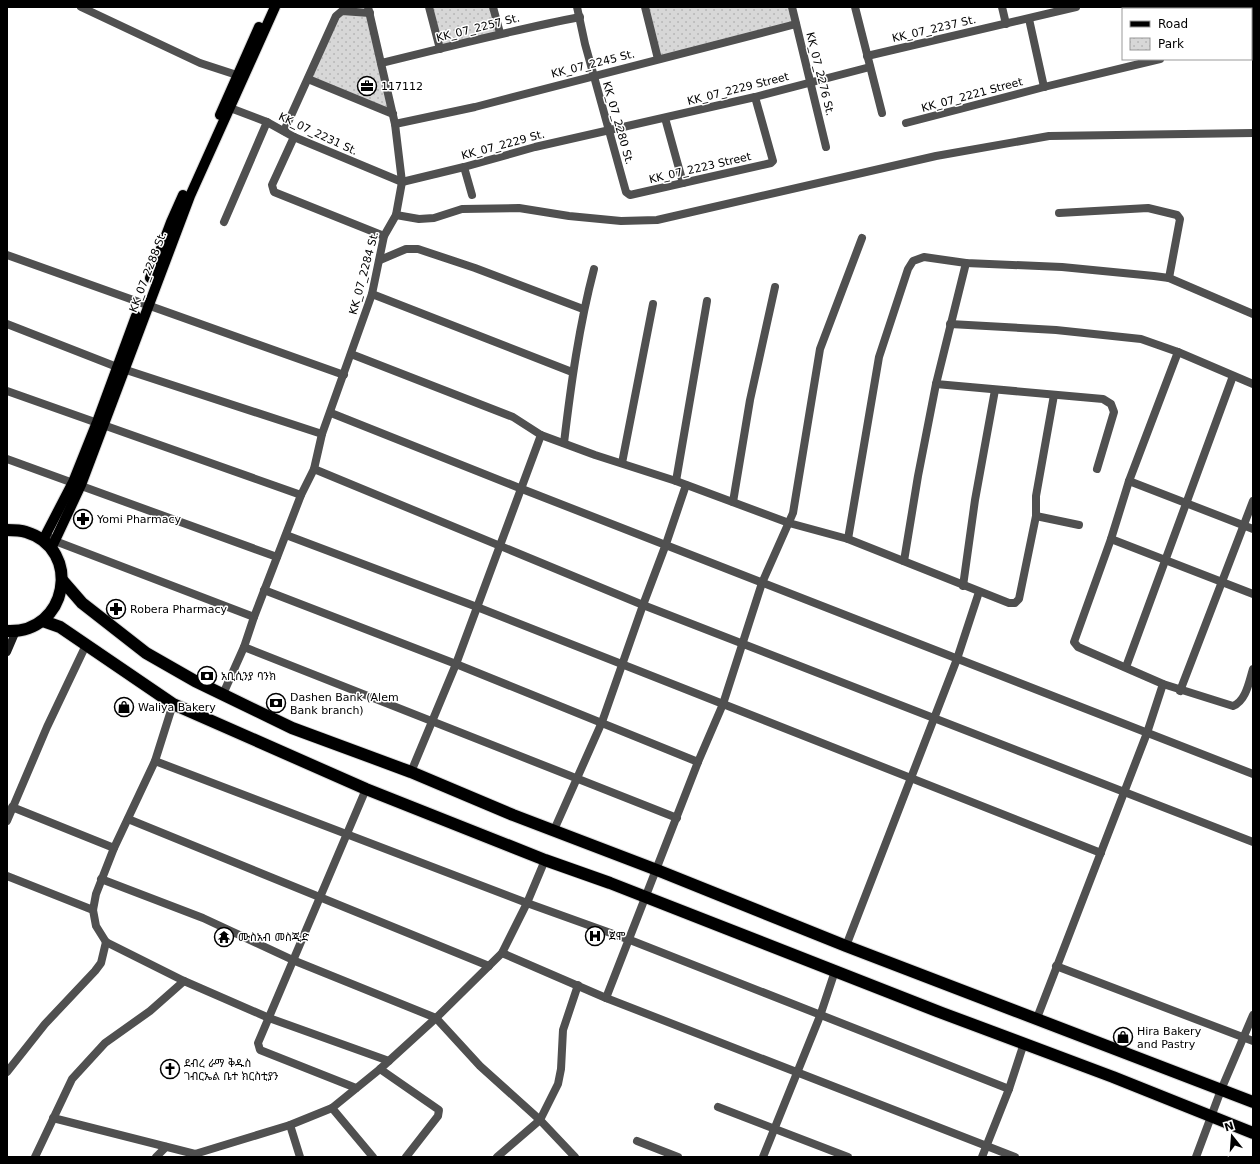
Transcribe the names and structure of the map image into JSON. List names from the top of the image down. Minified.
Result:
{"streets":{"main road":["KK_07_2288 St."],"street":["KK_07_2257 St.","KK_07_2237 St.","KK_07_2245 St.","KK_07_2276 St.","KK_07_2229 Street","KK_07_2221 Street","KK_07_2280 St.","KK_07_2231 St.","KK_07_2229 St.","KK_07_2223 Street","KK_07_2284 St."]},"crossings":[["KK_07_2257 St.","KK_07_2280 St."],["KK_07_2257 St.","KK_07_2284 St."],["KK_07_2245 St.","KK_07_2276 St."],["KK_07_2245 St.","KK_07_2280 St."],["KK_07_2245 St.","KK_07_2284 St."],["KK_07_2276 St.","KK_07_2229 Street"],["KK_07_2229 Street","KK_07_2280 St."],["KK_07_2229 Street","KK_07_2229 St."],["KK_07_2229 Street","KK_07_2223 Street"],["KK_07_2280 St.","KK_07_2229 St."],["KK_07_2280 St.","KK_07_2223 Street"],["KK_07_2231 St.","KK_07_2229 St."],["KK_07_2231 St.","KK_07_2288 St."],["KK_07_2231 St.","KK_07_2284 St."],["KK_07_2229 St.","KK_07_2284 St."]],"places":{"office":["117112"],"pharmacy":["Yomi Pharmacy","Robera Pharmacy"],"bank":["አቢሲንያ ባንክ","Dashen Bank (Alem Bank branch)"],"shop":["Waliya Bakery","Hira Bakery and Pastry"],"hospital":["ጀሞ"],"temple":["ሙስአብ መስጂድ"],"church":["ደብረ ራማ ቅዱስ ገብርኤል ቤተ ክርስቲያን"]},"legend":["Road","Park"],"north":"top"}
